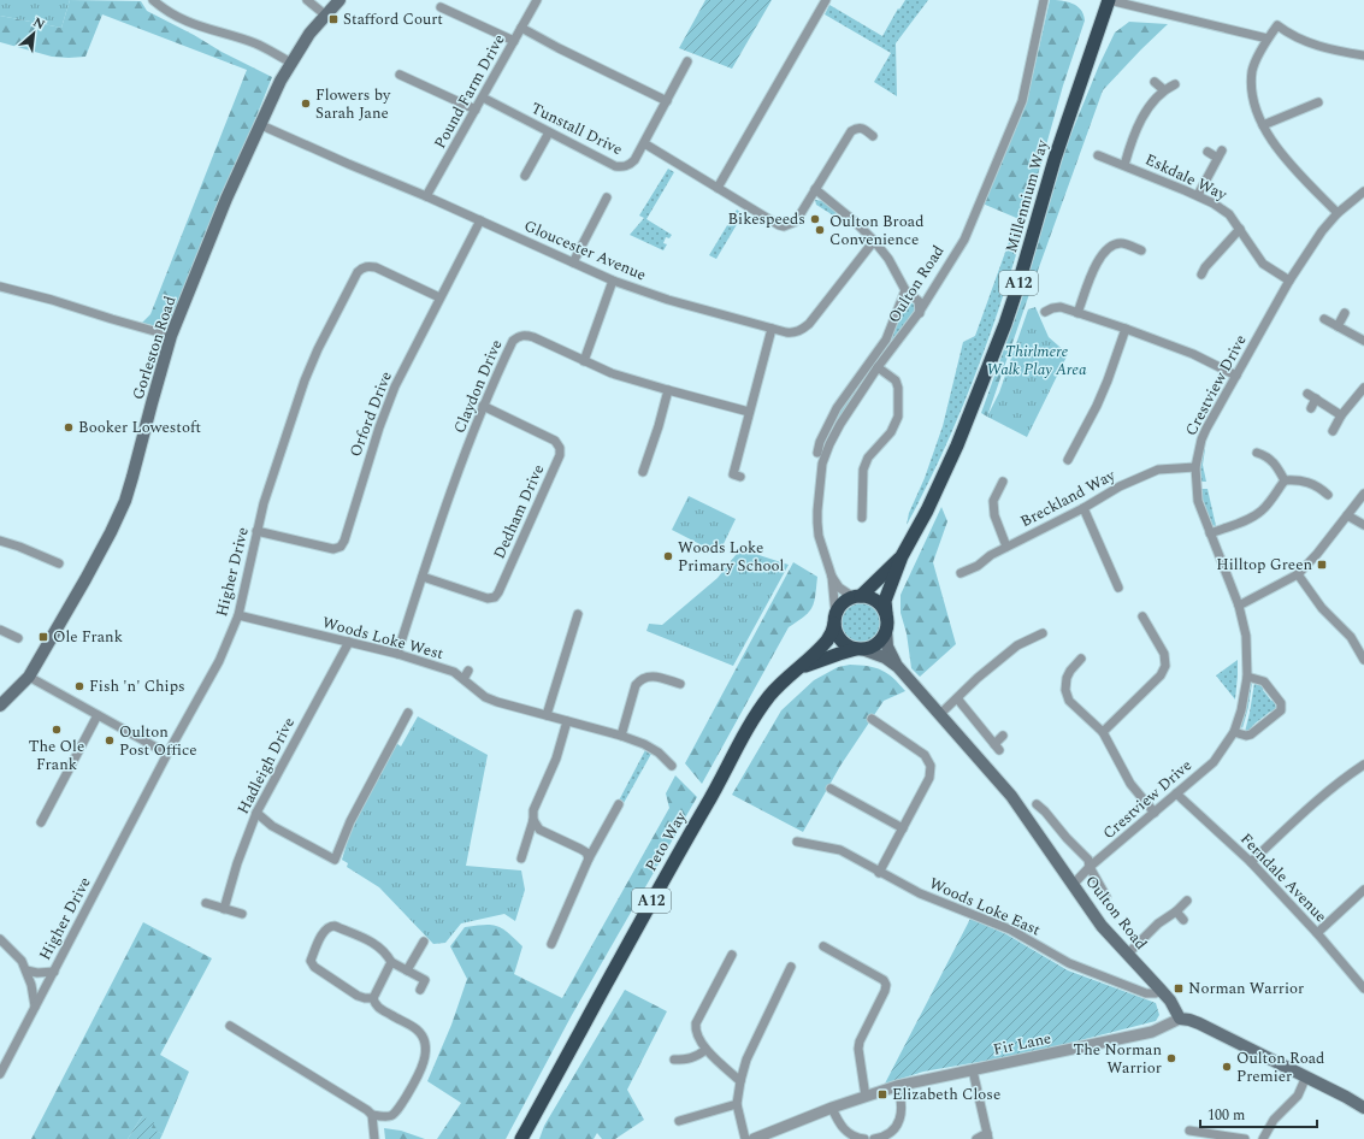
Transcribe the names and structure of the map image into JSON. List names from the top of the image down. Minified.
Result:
{"streets":{"highway":["Millennium Way","A12","Peto Way"],"main road":["Oulton Road","Gorleston Road"],"street":["Pound Farm Drive","Tunstall Drive","Eskdale Way","Gloucester Avenue","Crestview Drive","Claydon Drive","Orford Drive","Breckland Way","Dedham Drive","Higher Drive","Woods Loke West","Hadleigh Drive","Ferndale Avenue","Woods Loke East","Fir Lane"]},"crossings":[["Pound Farm Drive","Tunstall Drive"],["Pound Farm Drive","Gloucester Avenue"],["Eskdale Way","Crestview Drive"],["Millennium Way","Oulton Road"],["Millennium Way","Peto Way"],["Gloucester Avenue","Gorleston Road"],["Gloucester Avenue","Orford Drive"],["Oulton Road","Crestview Drive"],["Oulton Road","Peto Way"],["Oulton Road","Woods Loke East"],["Oulton Road","Fir Lane"],["Crestview Drive","Breckland Way"],["Crestview Drive","Ferndale Avenue"],["Claydon Drive","Dedham Drive"],["Claydon Drive","Woods Loke West"],["Orford Drive","Higher Drive"],["Higher Drive","Woods Loke West"],["Woods Loke West","Hadleigh Drive"]],"parks":["Thirlmere Walk Play Area"],"places":{"transit":["Stafford Court","Hilltop Green","Ole Frank","Norman Warrior","Elizabeth Close"],"other":["Flowers by Sarah Jane","Bikespeeds","Oulton Broad Convenience","Booker Lowestoft","Woods Loke Primary School","Fish 'n' Chips","The Ole Frank","Oulton Post Office","The Norman Warrior","Oulton Road Premier"]},"scale_bar":"100 m","north":"top right"}
